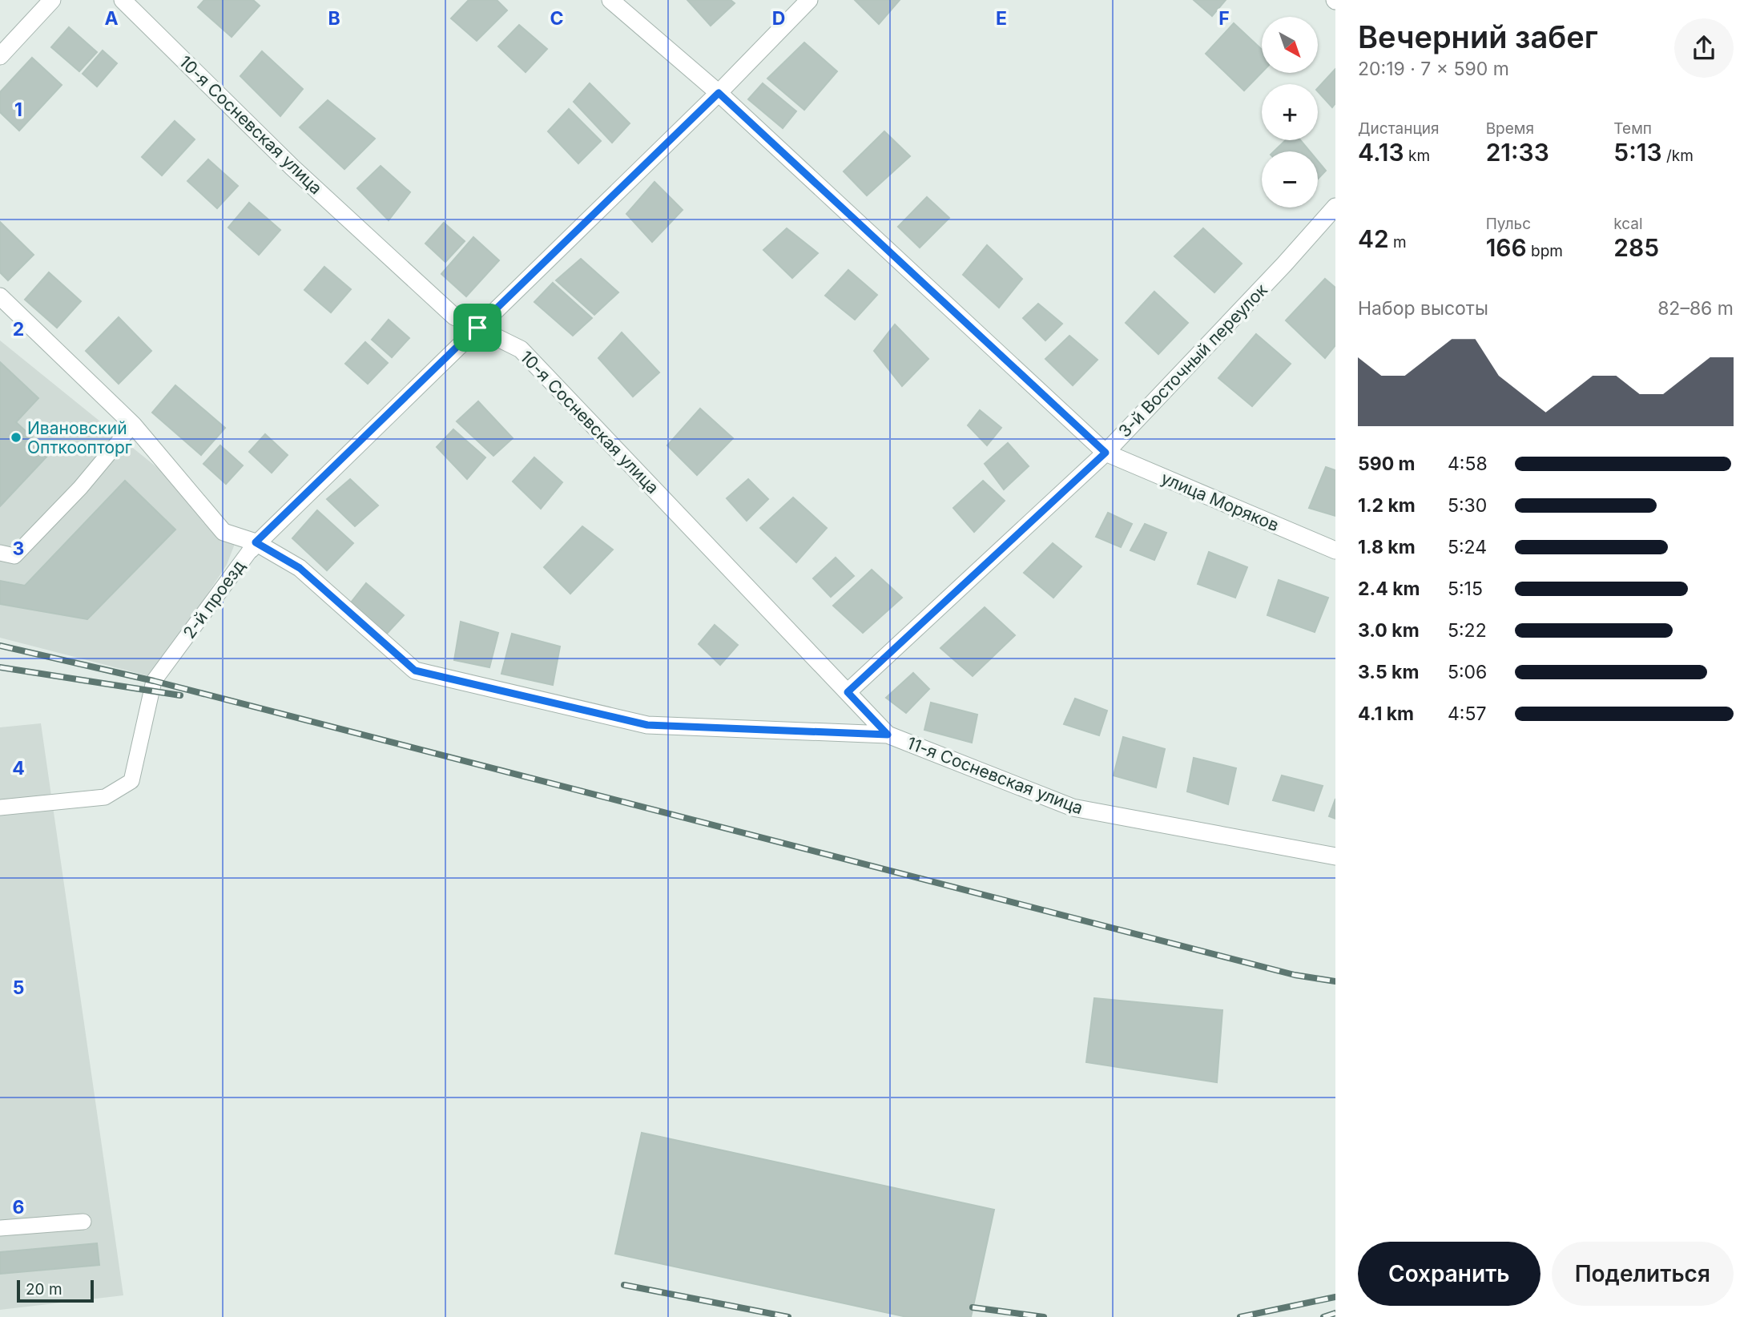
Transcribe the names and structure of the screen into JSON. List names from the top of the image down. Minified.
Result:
{"streets":{"street":["10-я Сосневская улица","3-й Восточный переулок","улица Моряков","2-й проезд","11-я Сосневская улица"]},"crossings":[["10-я Сосневская улица","3-й Восточный переулок"],["10-я Сосневская улица","2-й проезд"],["10-я Сосневская улица","11-я Сосневская улица"],["3-й Восточный переулок","улица Моряков"],["улица Моряков","2-й проезд"],["2-й проезд","11-я Сосневская улица"]],"places":["Ивановский Опткоопторг"],"scale_bar":"20 m","north":"bottom right","page":{"heading":["Вечерний забег","20:19 · 7 × 590 m"],"map_buttons":["+","−"],"stats":[["Дистанция","4.13 km"],["Время","21:33"],["Темп","5:13 /km"],["42 m"],["Пульс","166 bpm"],["kcal","285"]],"chart":["Набор высоты","82–86 m"],"list":[{"name":"590 m","note":"4:58"},{"name":"1.2 km","note":"5:30"},{"name":"1.8 km","note":"5:24"},{"name":"2.4 km","note":"5:15"},{"name":"3.0 km","note":"5:22"},{"name":"3.5 km","note":"5:06"},{"name":"4.1 km","note":"4:57"}],"buttons":["Сохранить","Поделиться"],"scale":"20 m"},"grid":{"columns":["A","B","C","D","E","F"],"rows":["1","2","3","4","5","6"]}}
